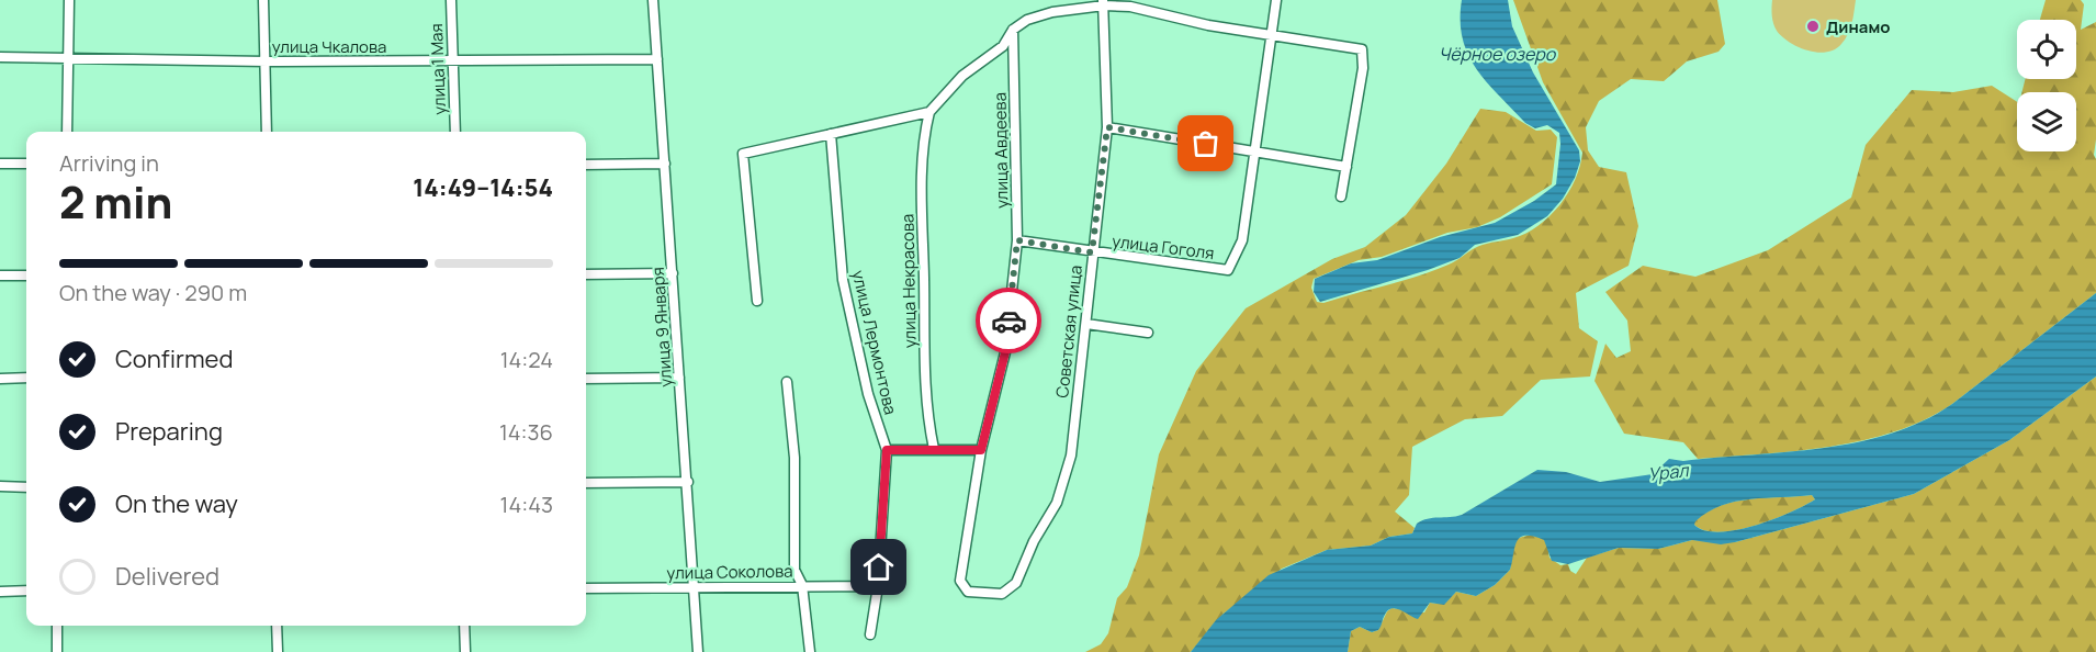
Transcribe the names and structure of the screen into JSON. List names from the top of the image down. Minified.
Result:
{"streets":{"street":["улица Чкалова","улица 1 Мая","улица Авдеева","улица Гоголя","улица Некрасова","улица 9 Января","Советская улица","улица Лермонтова","улица Соколова"]},"crossings":[["улица Чкалова","улица 1 Мая"],["улица Чкалова","улица 9 Января"],["улица Авдеева","улица Гоголя"],["улица Авдеева","Советская улица"],["улица Гоголя","Советская улица"],["улица 9 Января","улица Соколова"],["улица Лермонтова","улица Соколова"]],"water":["Чёрное озеро","Урал"],"places":["Динамо"],"page":{"heading":["2 min","Arriving in","14:49–14:54"],"bar":"On the way · 290 m","list":[["Confirmed","14:24"],["Preparing","14:36"],["On the way","14:43"],"Delivered"]}}
